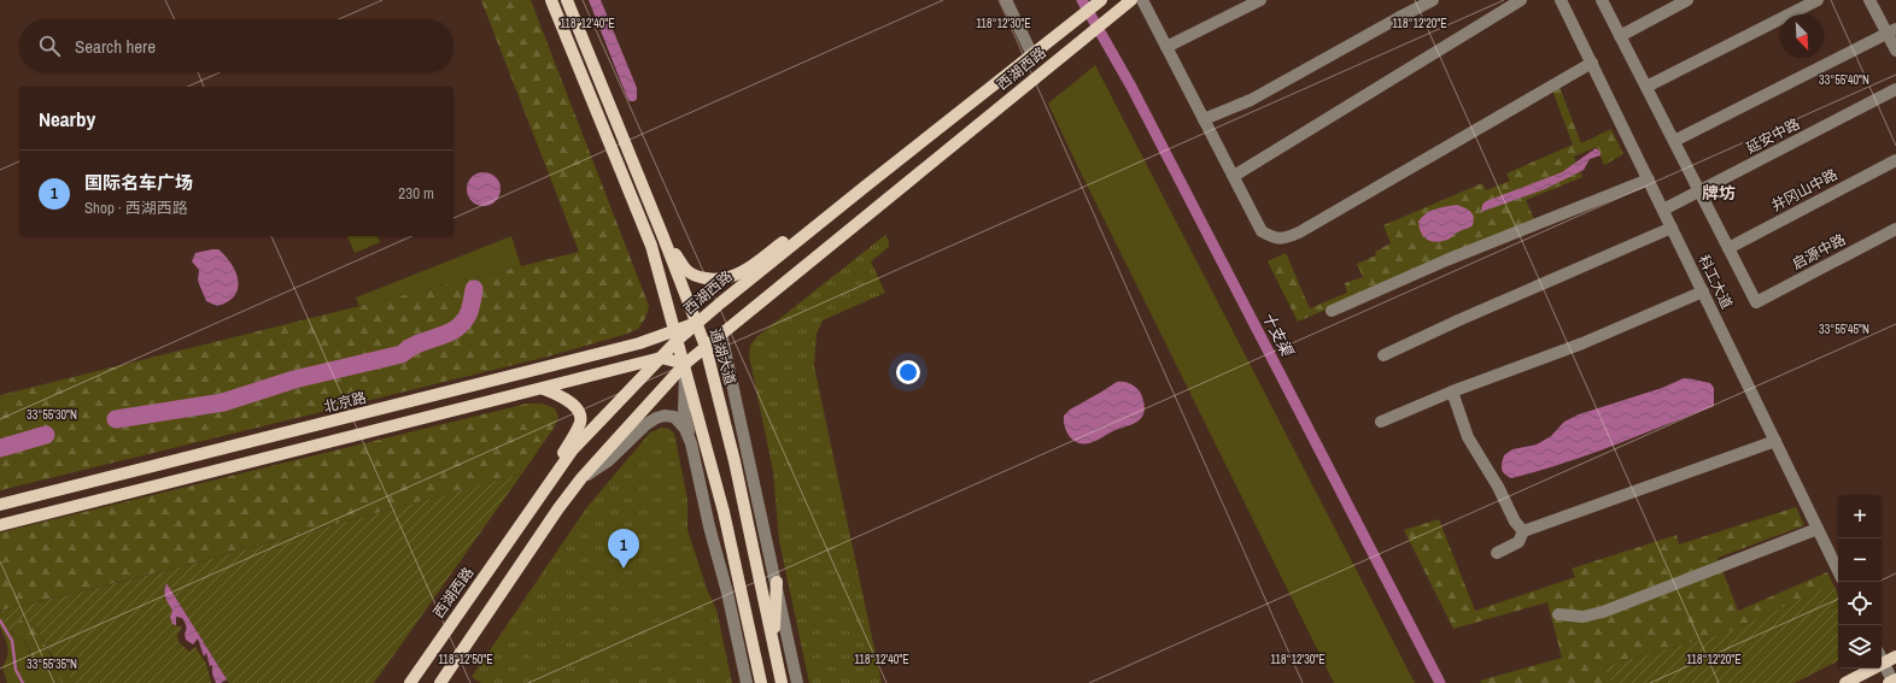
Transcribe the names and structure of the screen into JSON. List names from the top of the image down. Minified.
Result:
{"streets":{"main road":["西湖西路","通湖大道","北京路"],"street":["延安中路","井冈山中路","启源中路","科工大道"]},"crossings":[["西湖西路","通湖大道"],["西湖西路","北京路"],["延安中路","科工大道"],["井冈山中路","启源中路"]],"districts":["牌坊"],"water":["十支渠"],"north":"bottom right","page":{"search":"Search here","heading":"Nearby","list":[{"mark":"1","name":"国际名车广场","note":"Shop · 西湖西路","value":"230 m"}],"map_buttons":["+","−"],"pins":"1"},"coordinates":["118°12'40\"E","118°12'30\"E","118°12'20\"E","33°55'40\"N","33°55'45\"N","33°55'30\"N","118°12'50\"E","33°55'35\"N"]}
